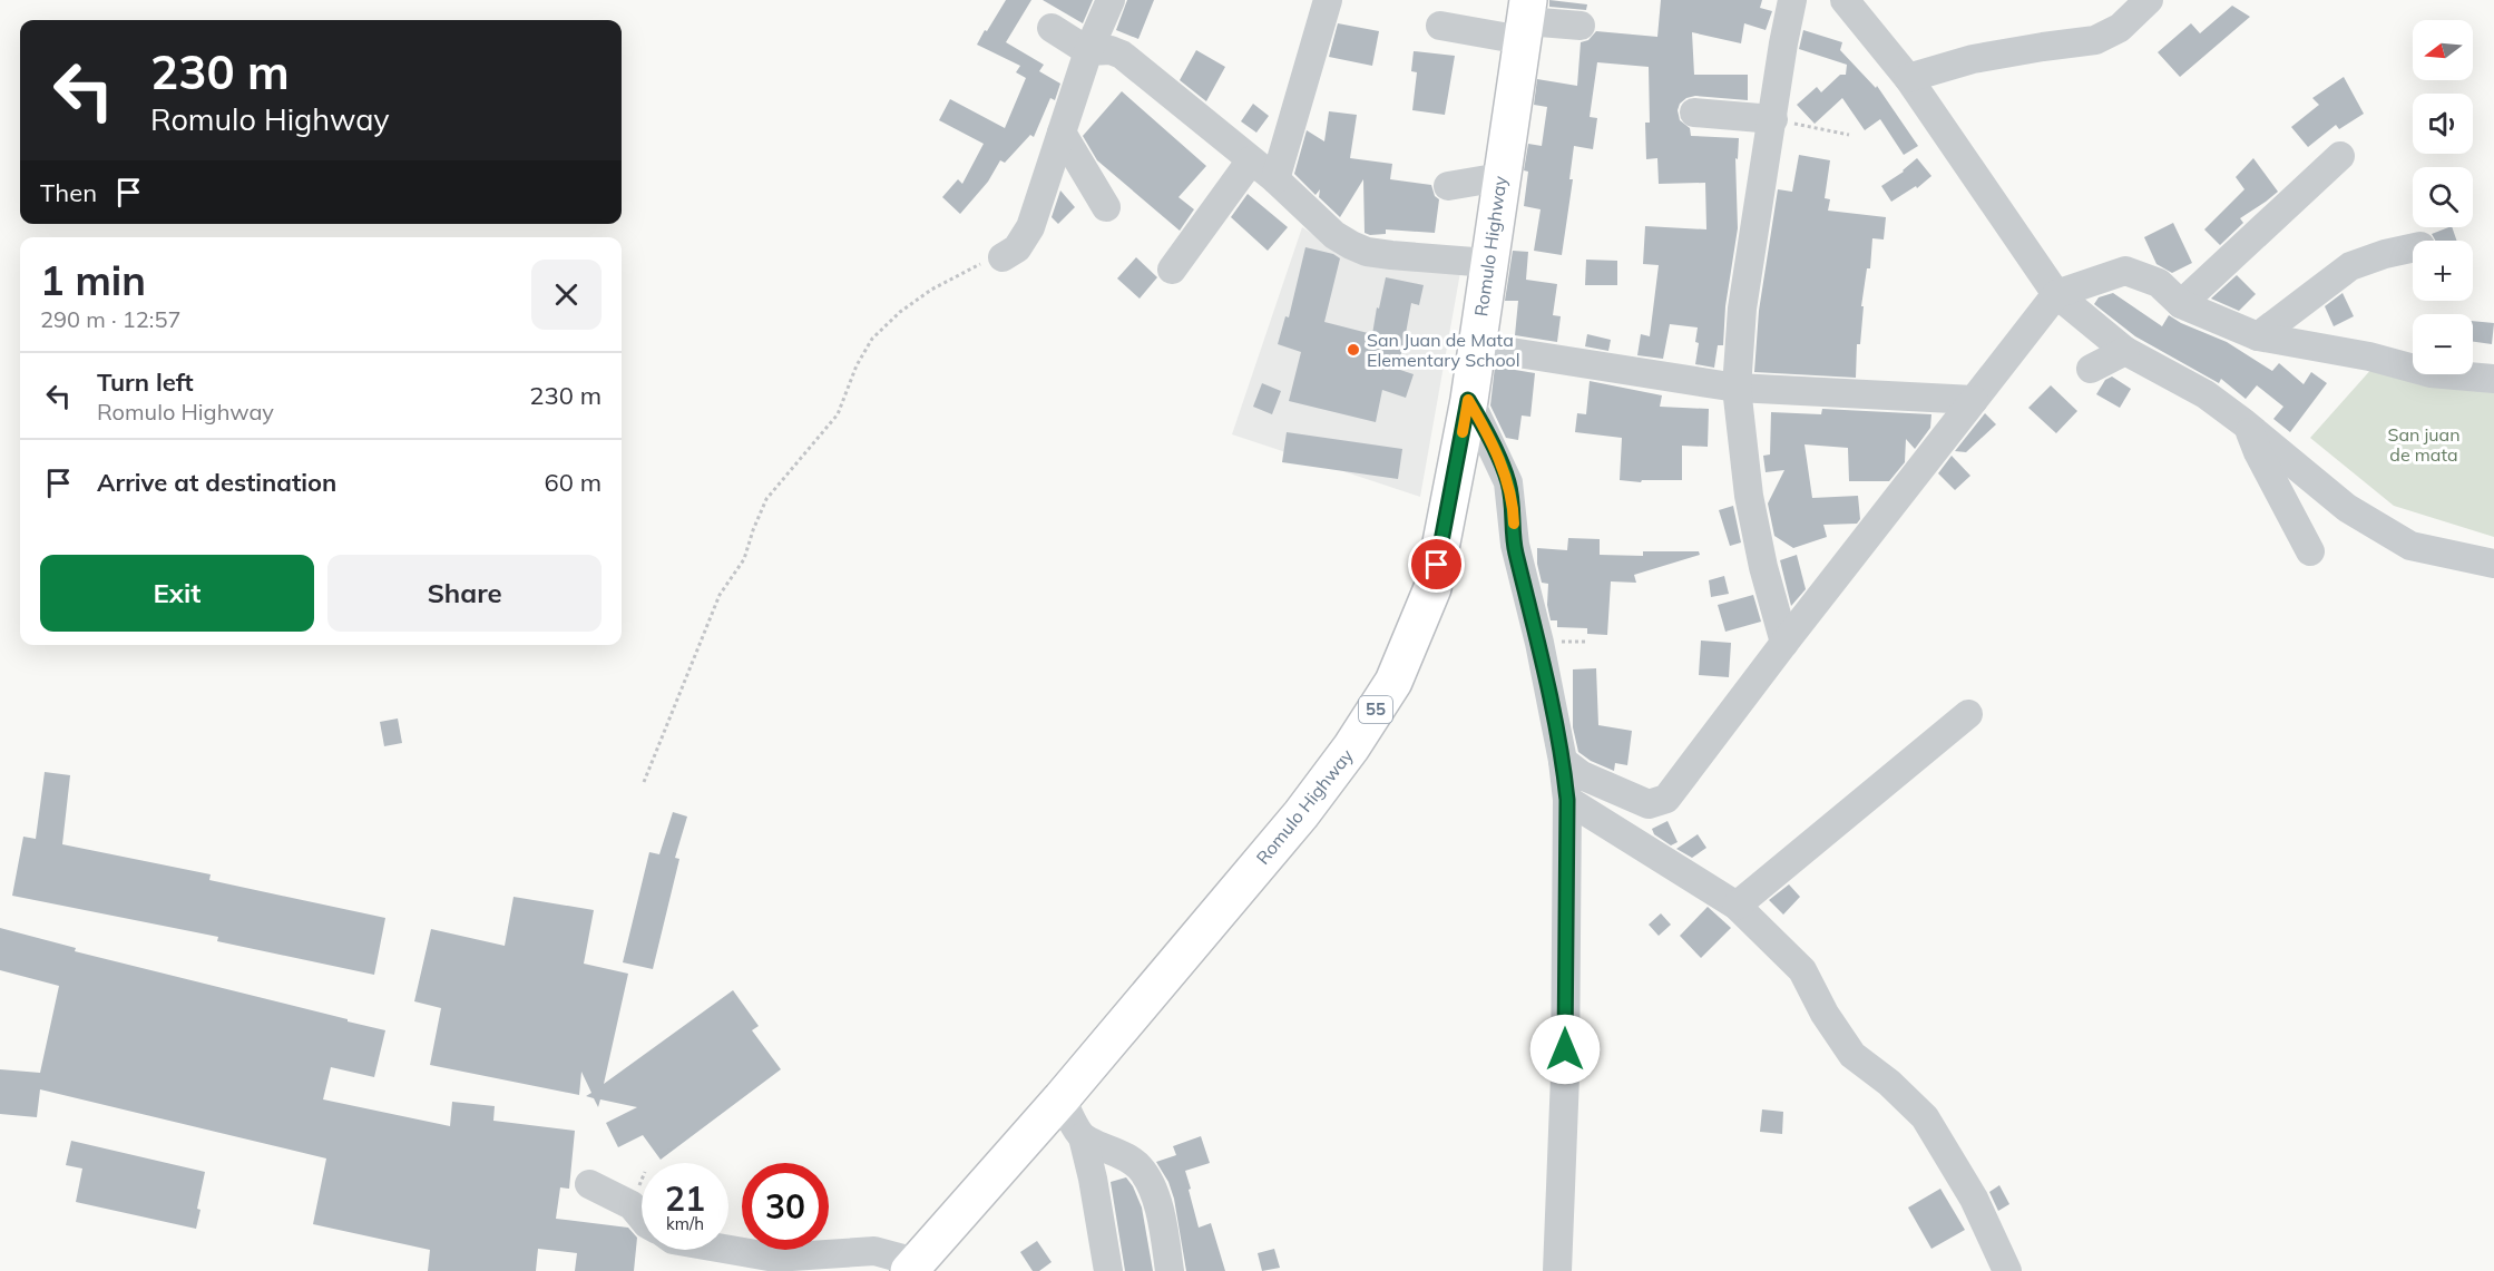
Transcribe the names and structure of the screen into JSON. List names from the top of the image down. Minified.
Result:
{"streets":{"highway":["Romulo Highway","55"]},"parks":["San juan de mata"],"places":["San Juan de Mata Elementary School"],"north":"left","page":{"map_buttons":["+","−"],"turn":["230 m","Romulo Highway"],"then":"Then","heading":["1 min","290 m · 12:57"],"list":[{"name":"Turn left","note":"Romulo Highway","value":"230 m"},{"name":"Arrive at destination","value":"60 m"}],"buttons":["Exit","Share"],"speed":"21 km/h","limit":"30"}}
